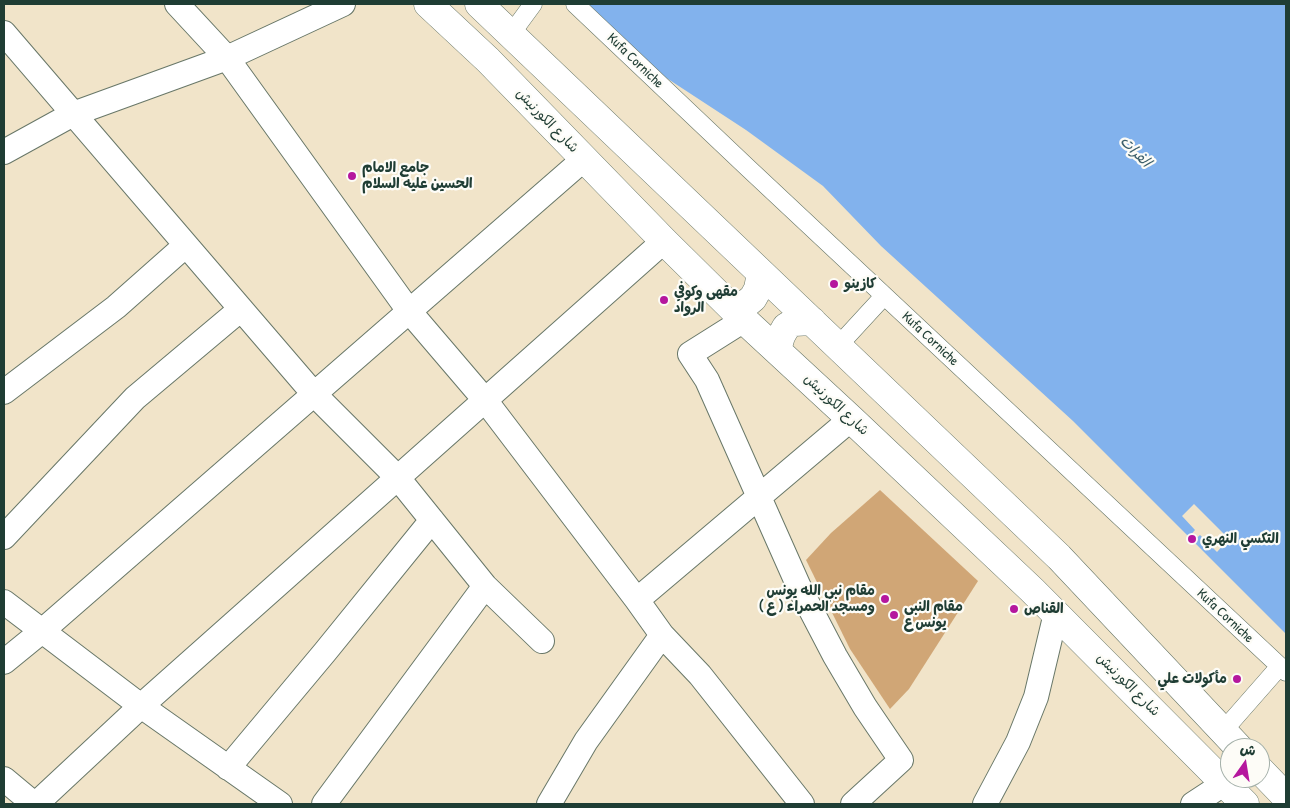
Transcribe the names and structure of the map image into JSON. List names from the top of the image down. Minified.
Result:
{"streets":{"street":["Kufa Corniche","شارع الكورنيش"]},"water":["الفرات"],"places":["جامع الامام الحسين عليه السلام","كازينو","مقهى وكوفي الرواد","التكسي النهري","مقام نبي الله يونس ( ع ) ومسجد الحمراء","القناص","مقام النبي يونس ع","مأكولات علي"],"north":"top"}
